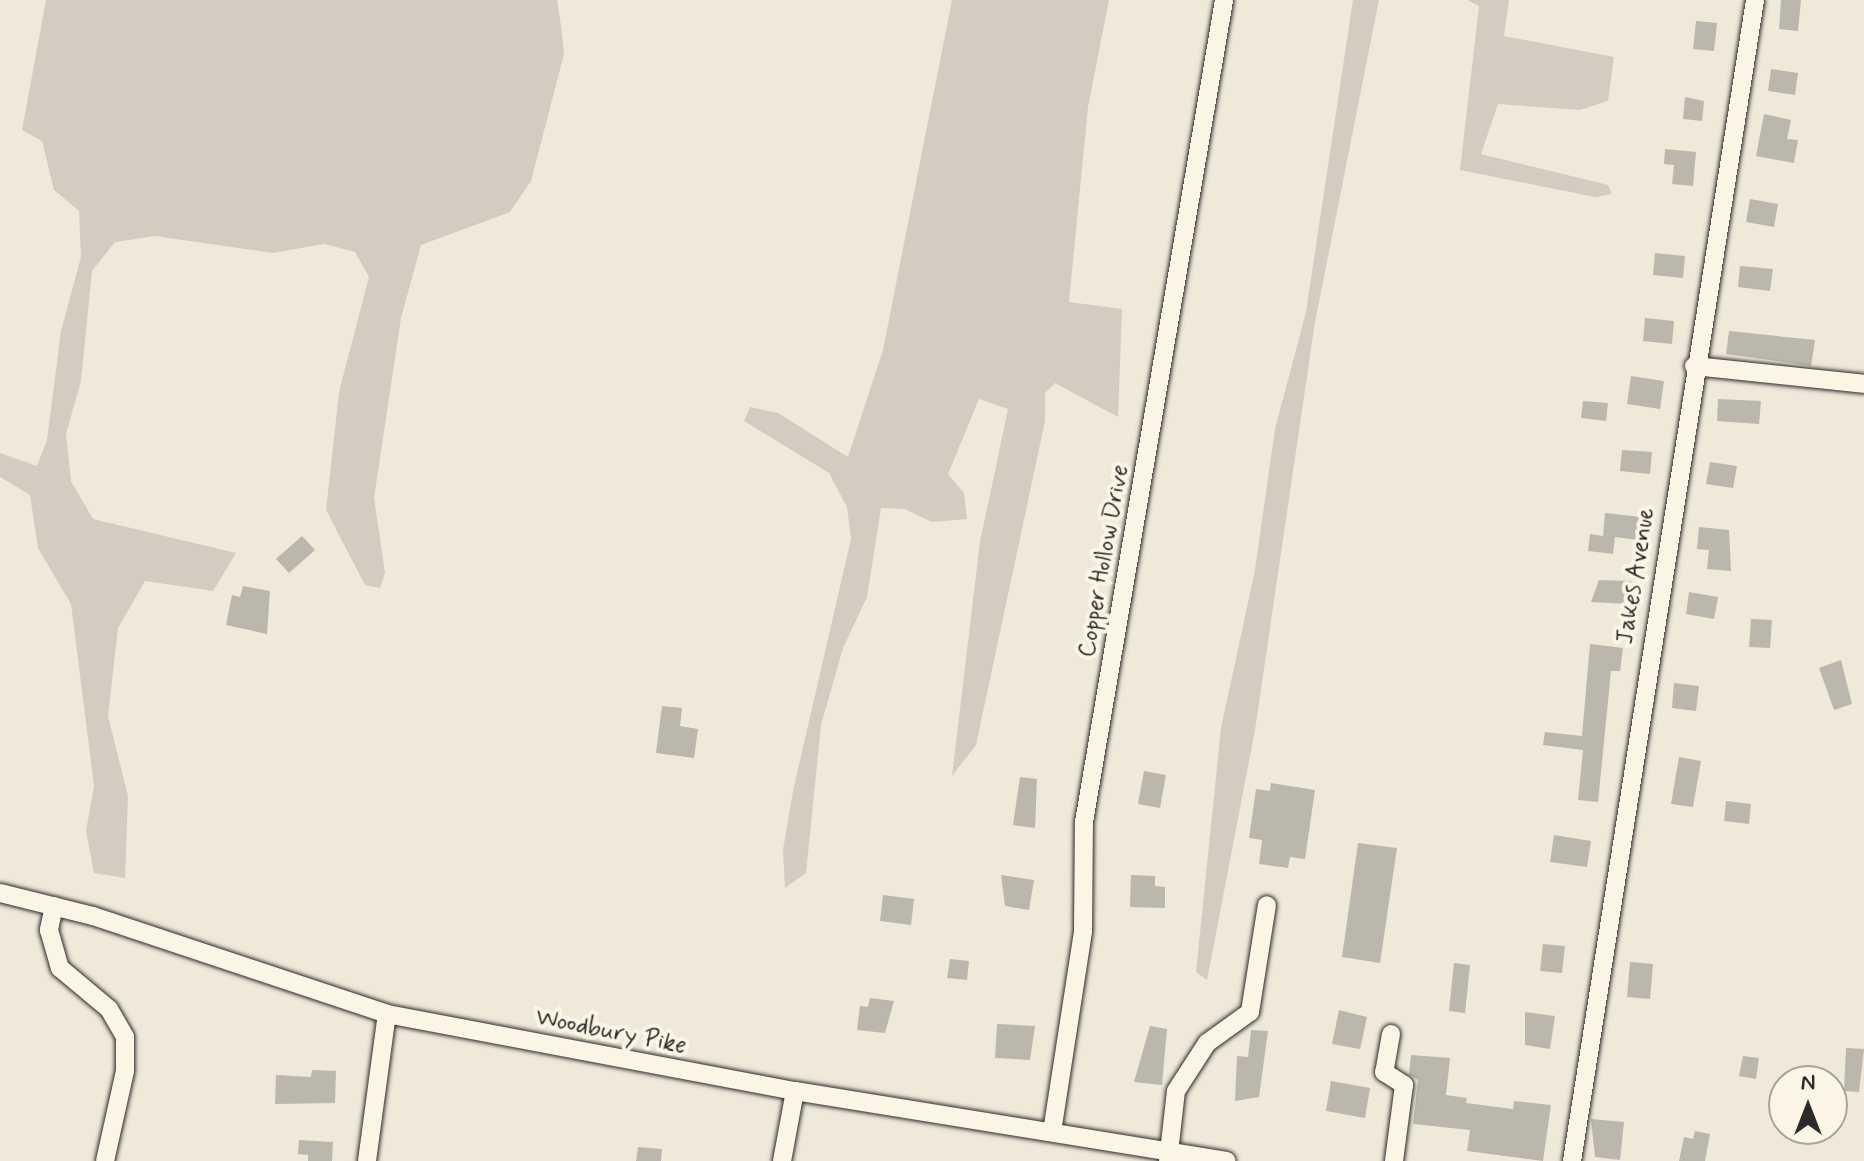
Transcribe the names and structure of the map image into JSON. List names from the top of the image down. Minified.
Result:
{"streets":{"street":["Copper Hollow Drive","Jakes Avenue","Woodbury Pike"]},"crossings":[["Copper Hollow Drive","Woodbury Pike"]],"north":"top"}
